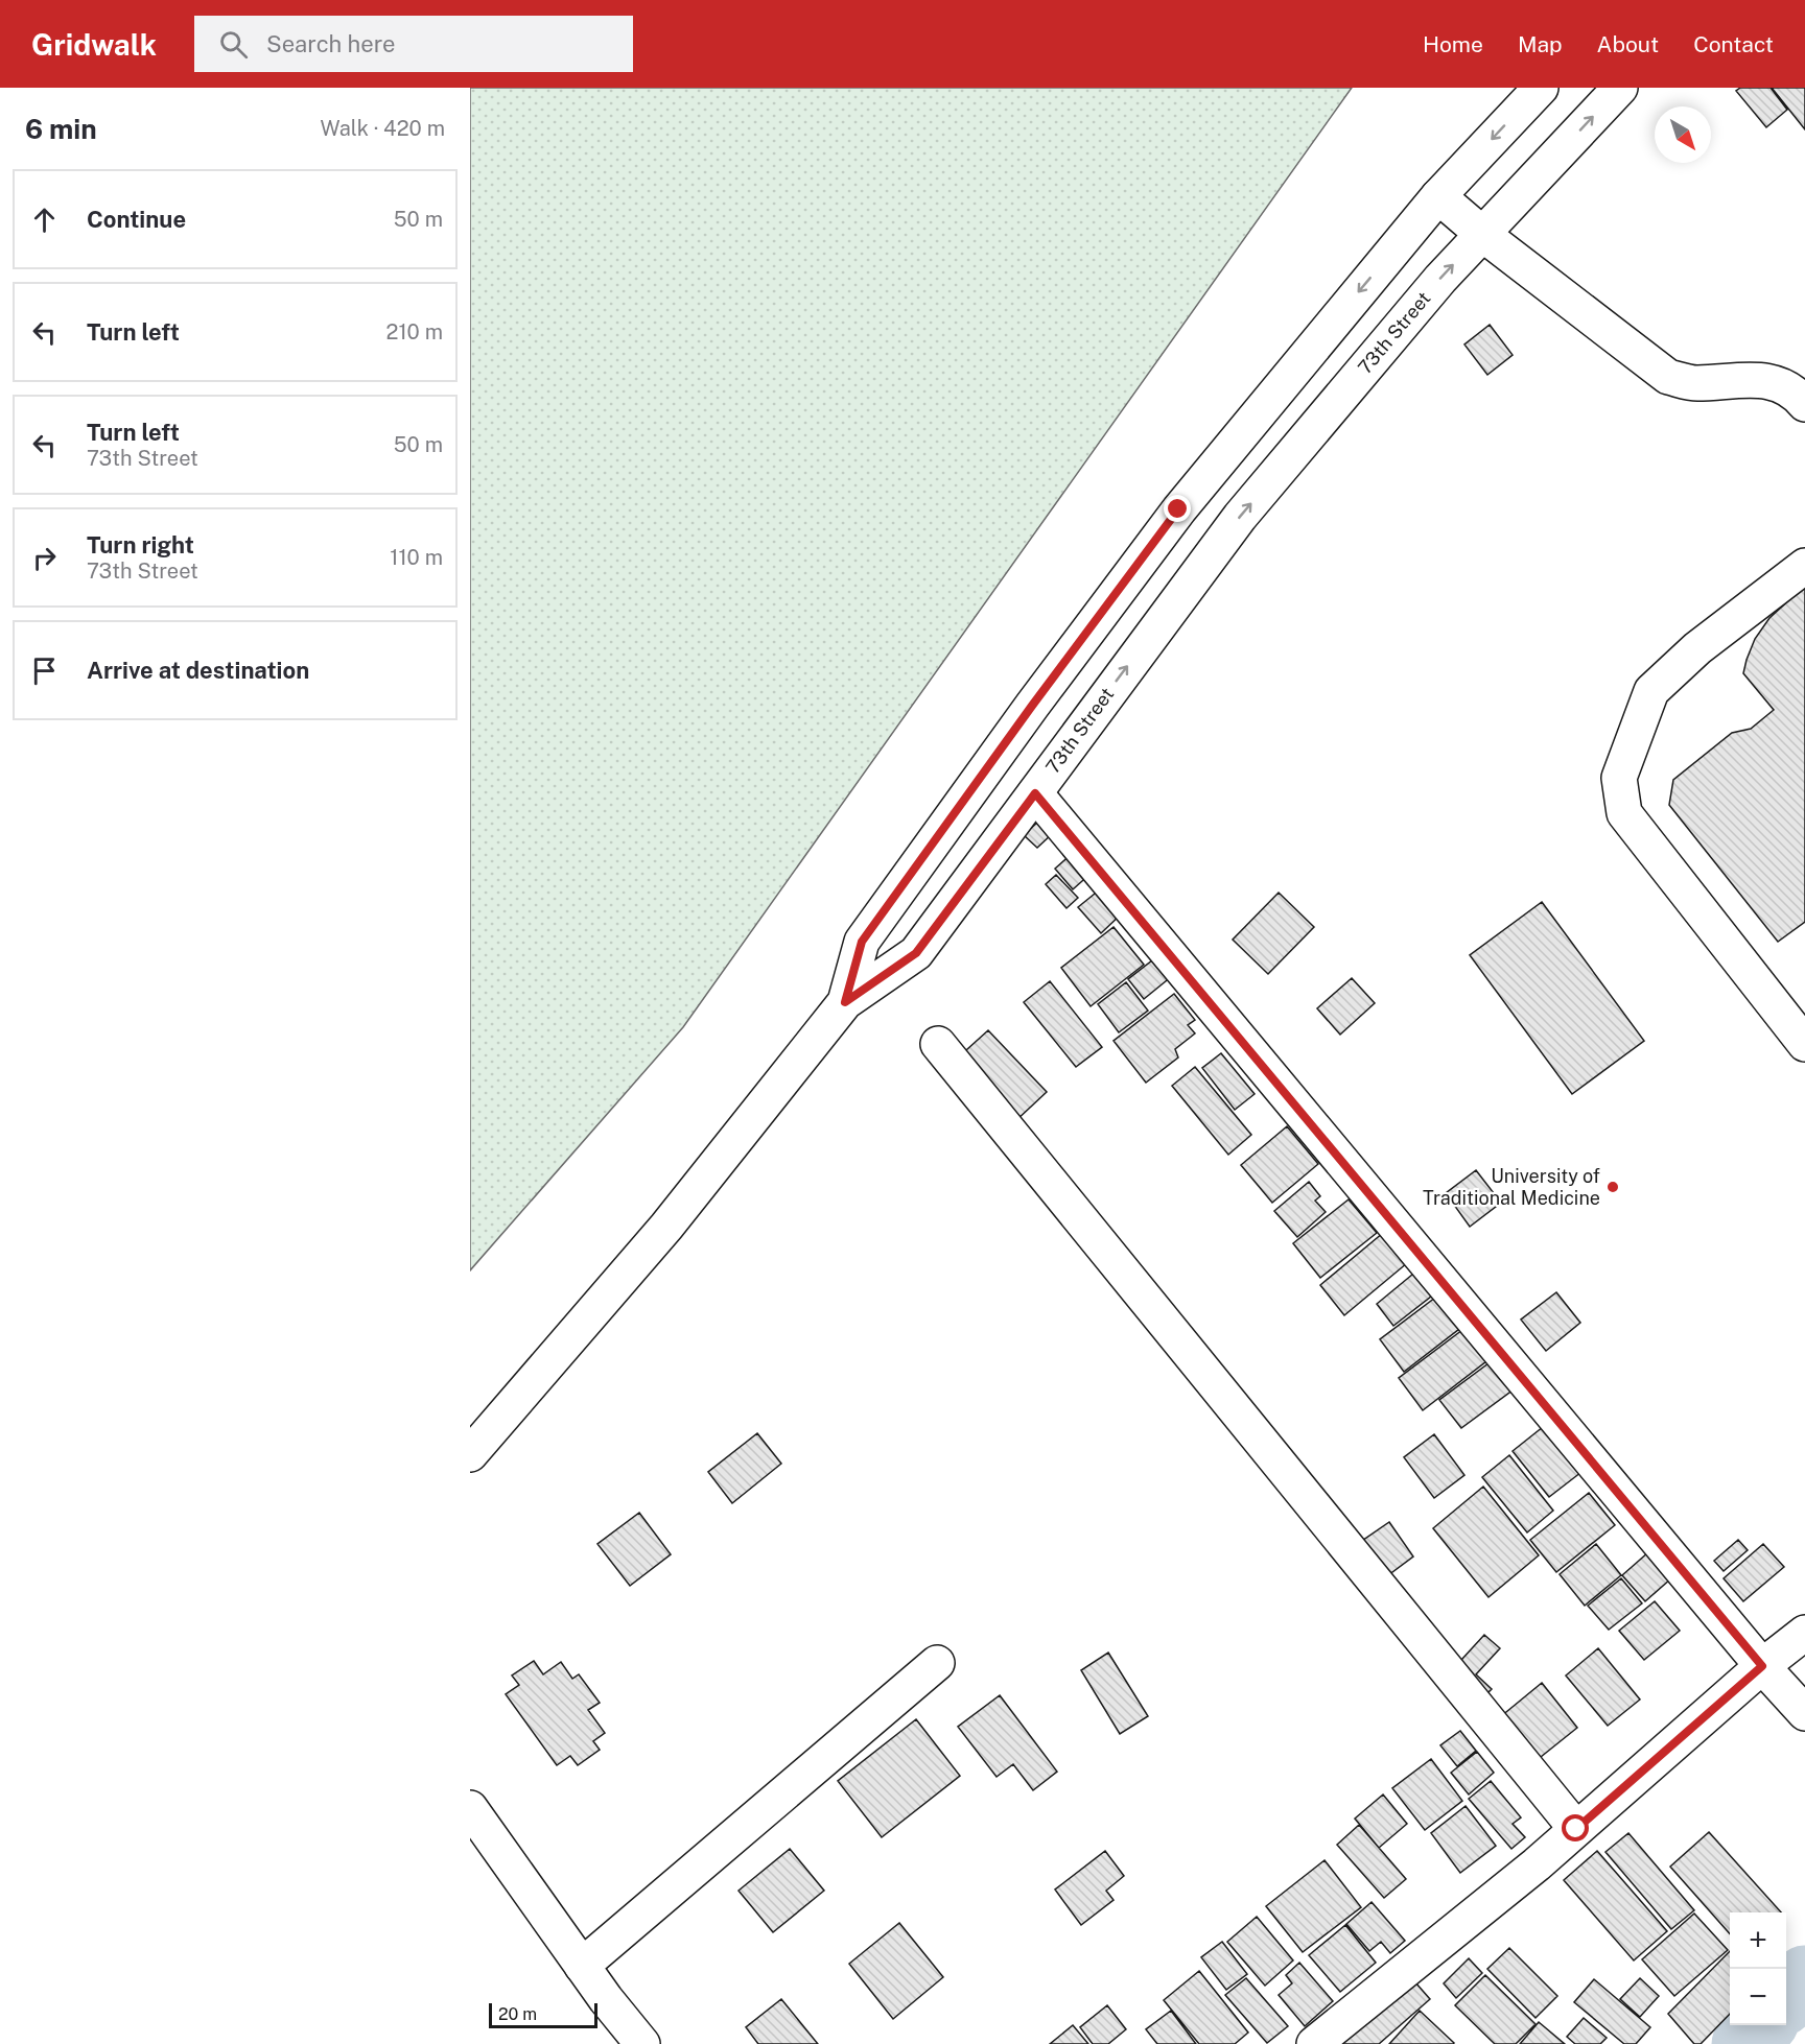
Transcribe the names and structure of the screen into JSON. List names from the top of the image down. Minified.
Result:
{"streets":{"street":["73th Street"]},"places":["University of Traditional Medicine"],"scale_bar":"20 m","north":"bottom right","page":{"header":"Gridwalk","search":"Search here","nav":["Home","Map","About","Contact"],"heading":["6 min","Walk · 420 m"],"list":[["Continue","50 m"],["Turn left","210 m"],["Turn left","73th Street","50 m"],["Turn right","73th Street","110 m"],"Arrive at destination"],"map_buttons":["+","−"],"scale":"20 m"}}
